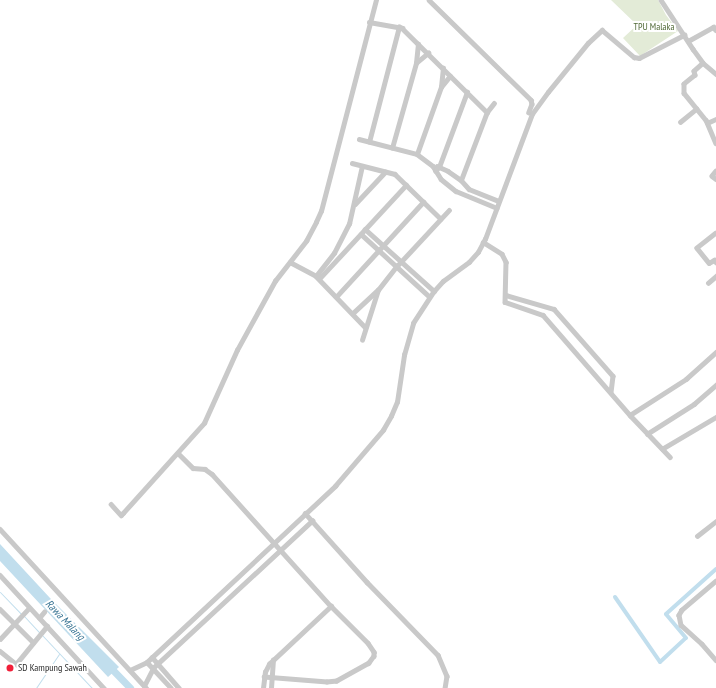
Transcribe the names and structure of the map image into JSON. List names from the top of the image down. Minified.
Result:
{"water":["Rawa Malang"],"parks":["TPU Malaka"],"places":["SD Kampung Sawah"]}
